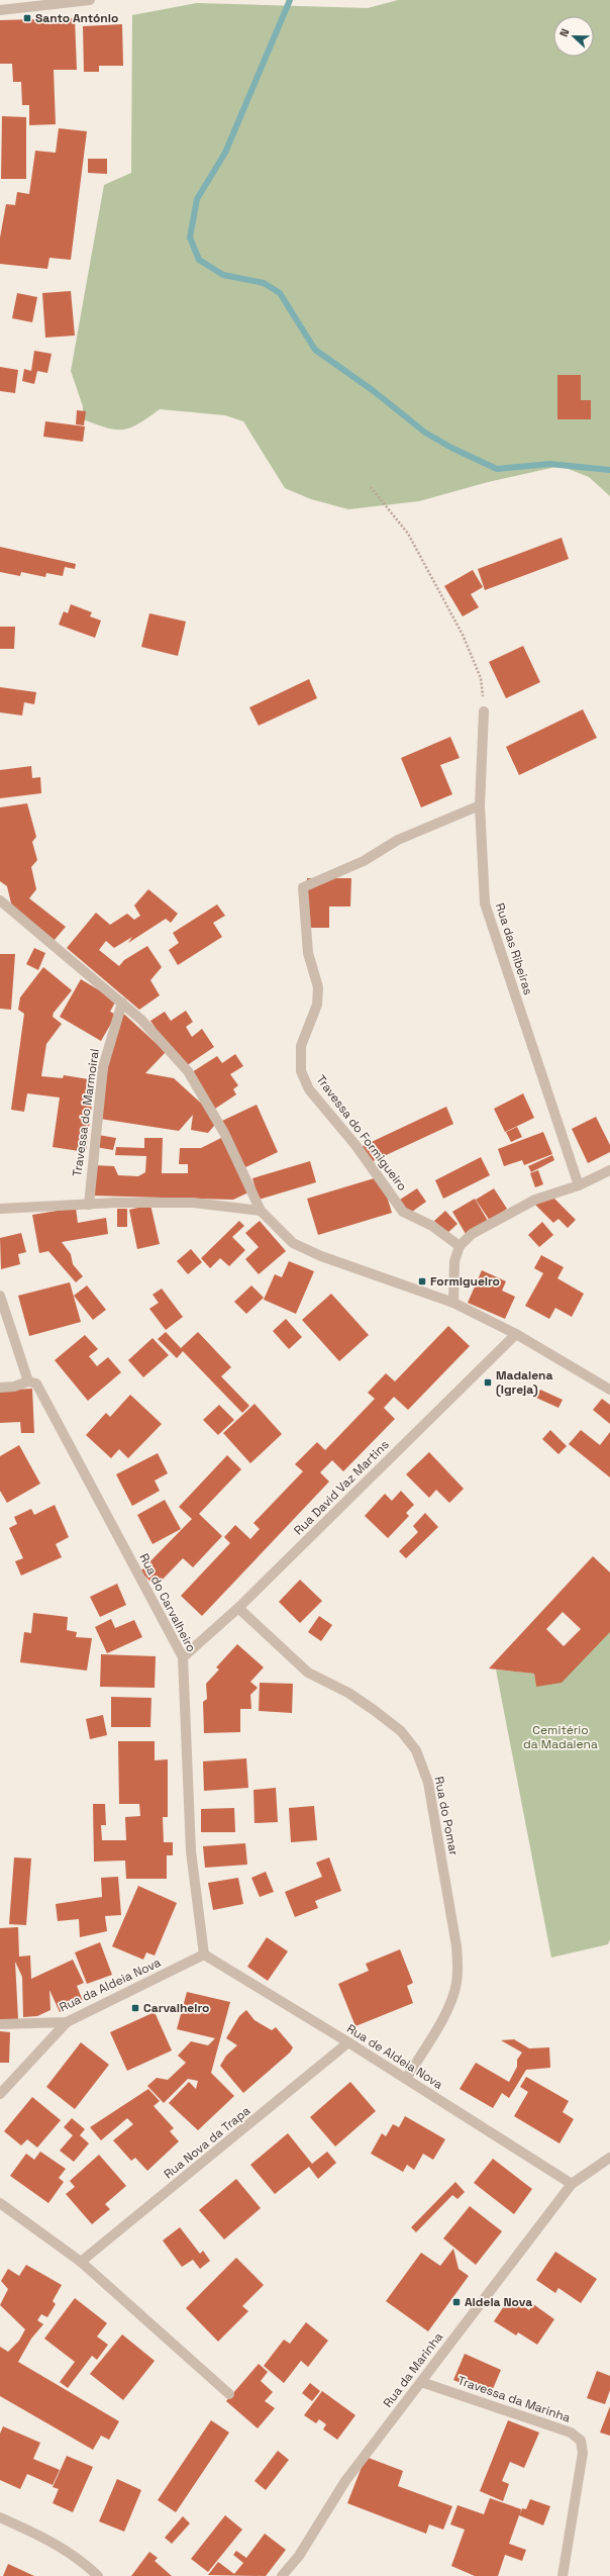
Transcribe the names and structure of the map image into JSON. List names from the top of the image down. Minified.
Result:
{"streets":{"street":["Rua das Ribeiras","Travessa do Marmoiral","Travessa do Formigueiro","Rua David Vaz Martins","Rua do Carvalheiro","Rua do Pomar","Rua da Aldeia Nova","Rua de Aldeia Nova","Rua Nova da Trapa","Rua da Marinha","Travessa da Marinha"]},"crossings":[["Rua das Ribeiras","Travessa do Formigueiro"],["Rua David Vaz Martins","Rua do Carvalheiro"],["Rua David Vaz Martins","Rua do Pomar"],["Rua do Carvalheiro","Rua da Aldeia Nova"],["Rua do Carvalheiro","Rua de Aldeia Nova"],["Rua do Pomar","Rua de Aldeia Nova"],["Rua da Aldeia Nova","Rua de Aldeia Nova"],["Rua de Aldeia Nova","Rua Nova da Trapa"],["Rua de Aldeia Nova","Rua da Marinha"],["Rua da Marinha","Travessa da Marinha"]],"parks":["Cemitério da Madalena"],"places":{"transit":["Santo António","Formigueiro","Madalena (Igreja)","Carvalheiro","Aldeia Nova"]},"north":"left"}
